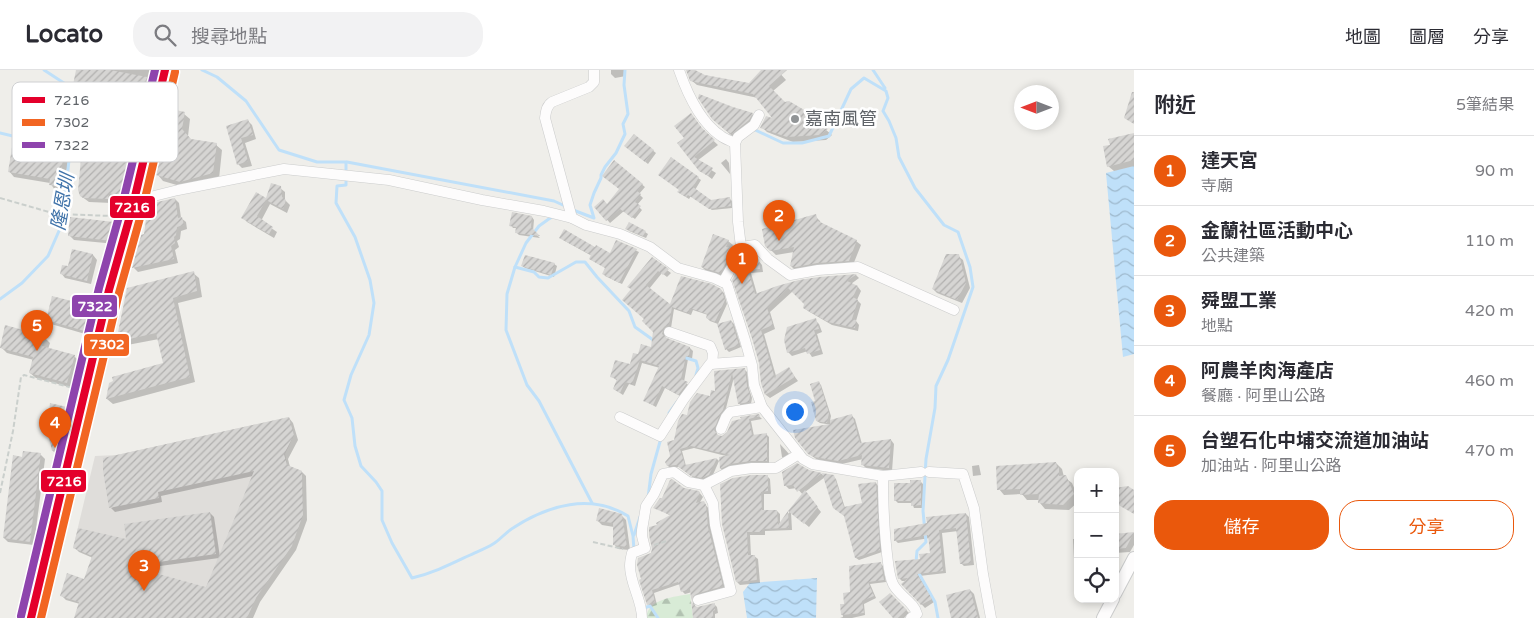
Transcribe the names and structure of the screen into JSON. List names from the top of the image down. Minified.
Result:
{"water":["隆恩圳"],"places":["嘉南風管"],"lines":["transit line 7216","transit line 7322","transit line 7302"],"legend":["7216","7302","7322"],"north":"left","page":{"header":"Locato","search":"搜尋地點","nav":["地圖","圖層","分享"],"heading":["附近","5筆結果"],"list":[{"mark":"1","name":"達天宮","note":"寺廟","value":"90 m"},{"mark":"2","name":"金蘭社區活動中心","note":"公共建築","value":"110 m"},{"mark":"3","name":"舜盟工業","note":"地點","value":"420 m"},{"mark":"4","name":"阿農羊肉海產店","note":"餐廳 · 阿里山公路","value":"460 m"},{"mark":"5","name":"台塑石化中埔交流道加油站","note":"加油站 · 阿里山公路","value":"470 m"}],"pins":["2","1","5","4","3"],"map_buttons":["+","−"],"buttons":["儲存","分享"]}}
